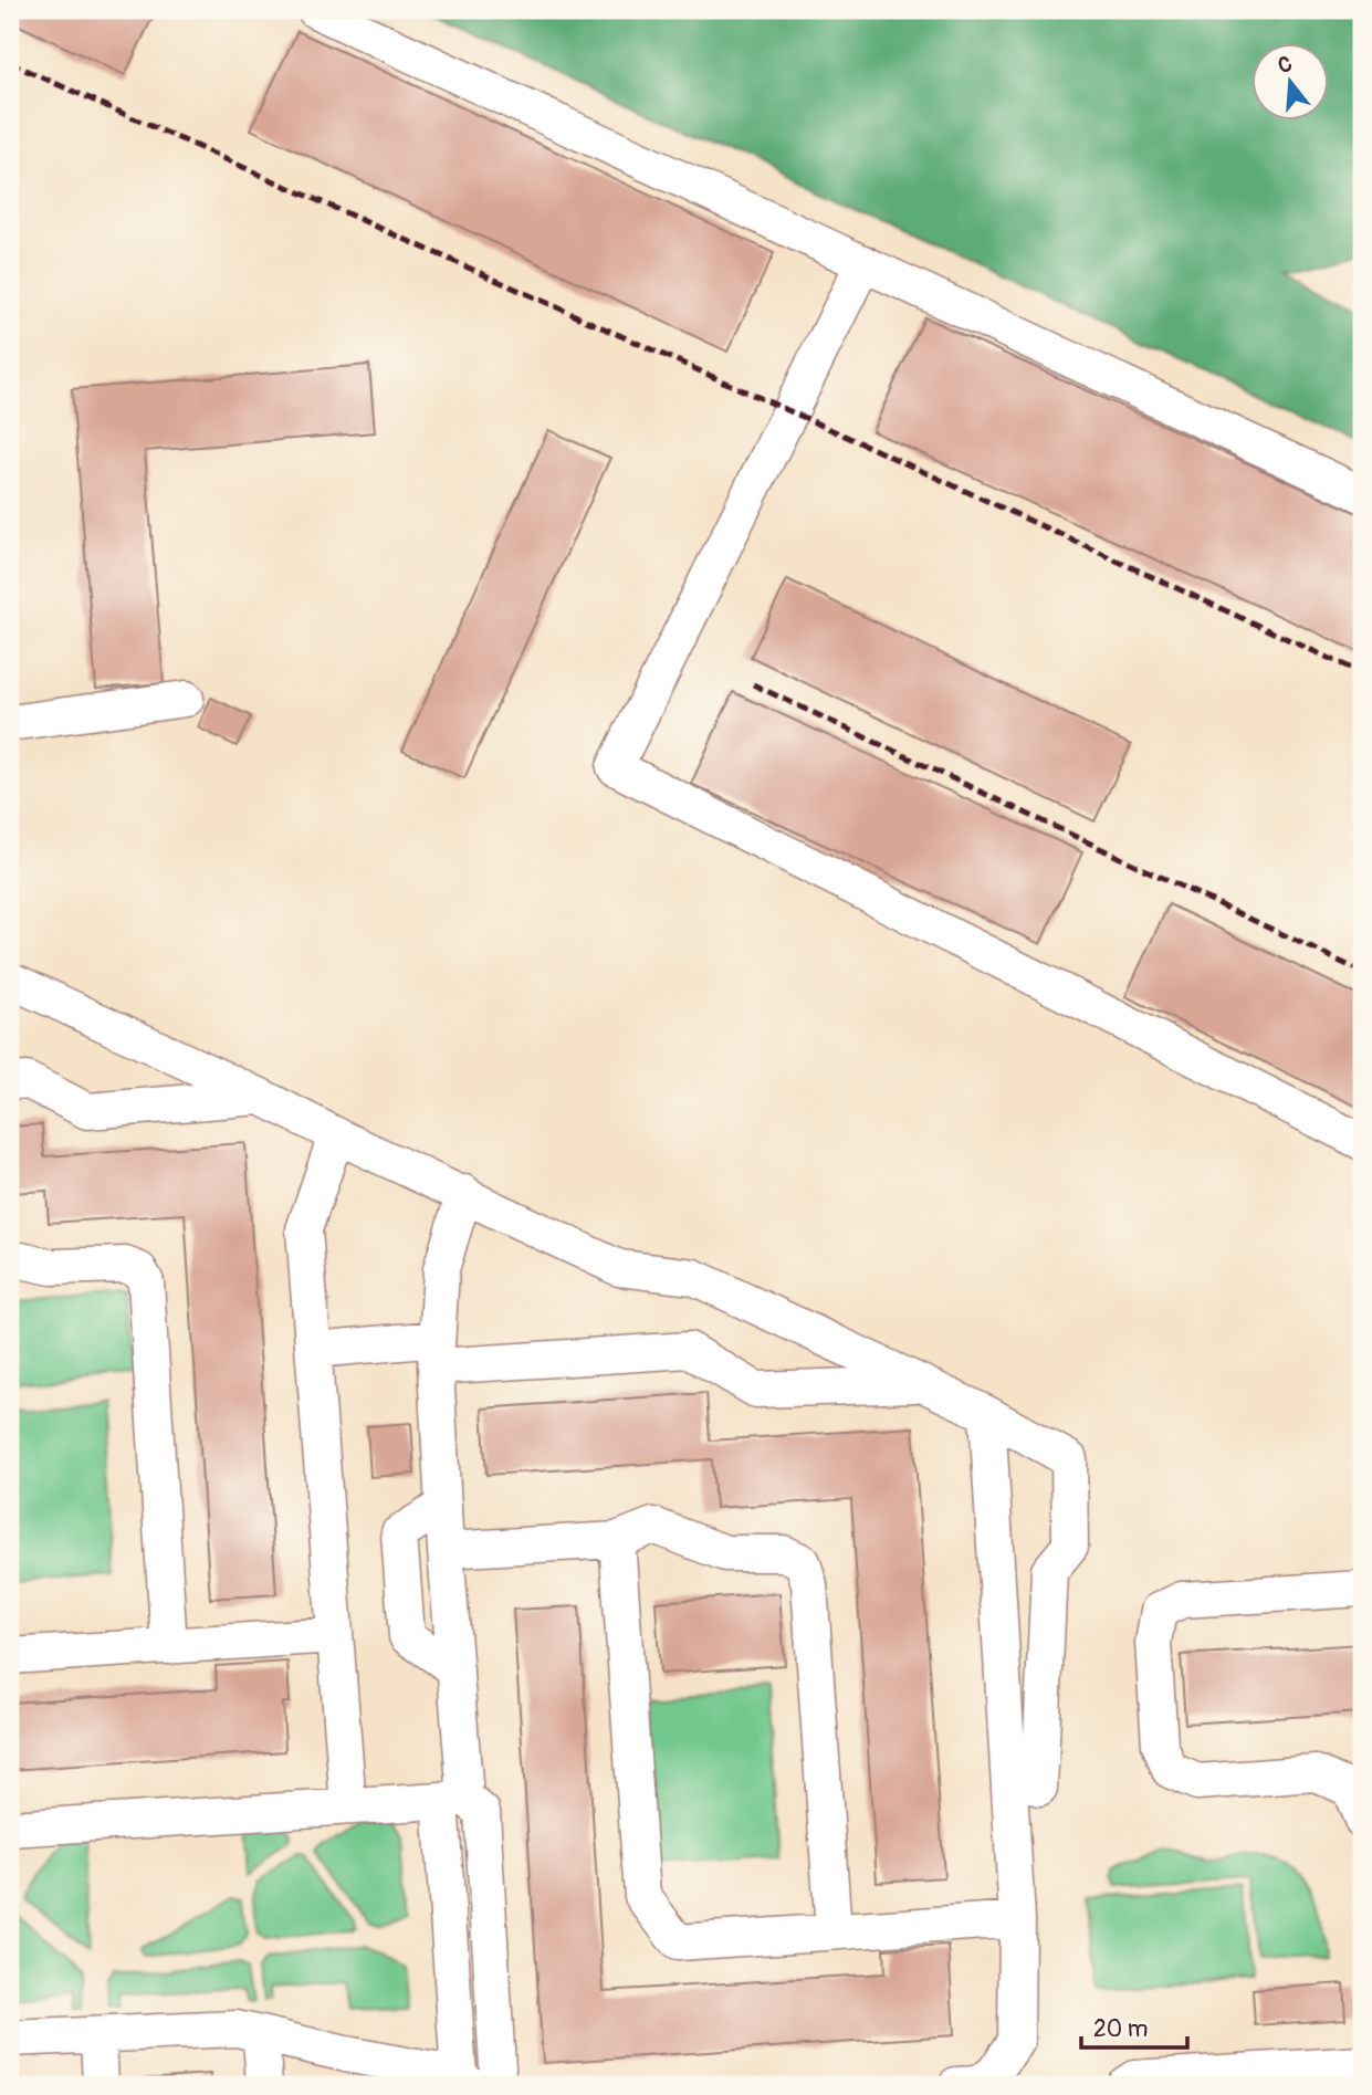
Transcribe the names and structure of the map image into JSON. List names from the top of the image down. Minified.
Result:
{"scale_bar":"20 m","north":"top"}
